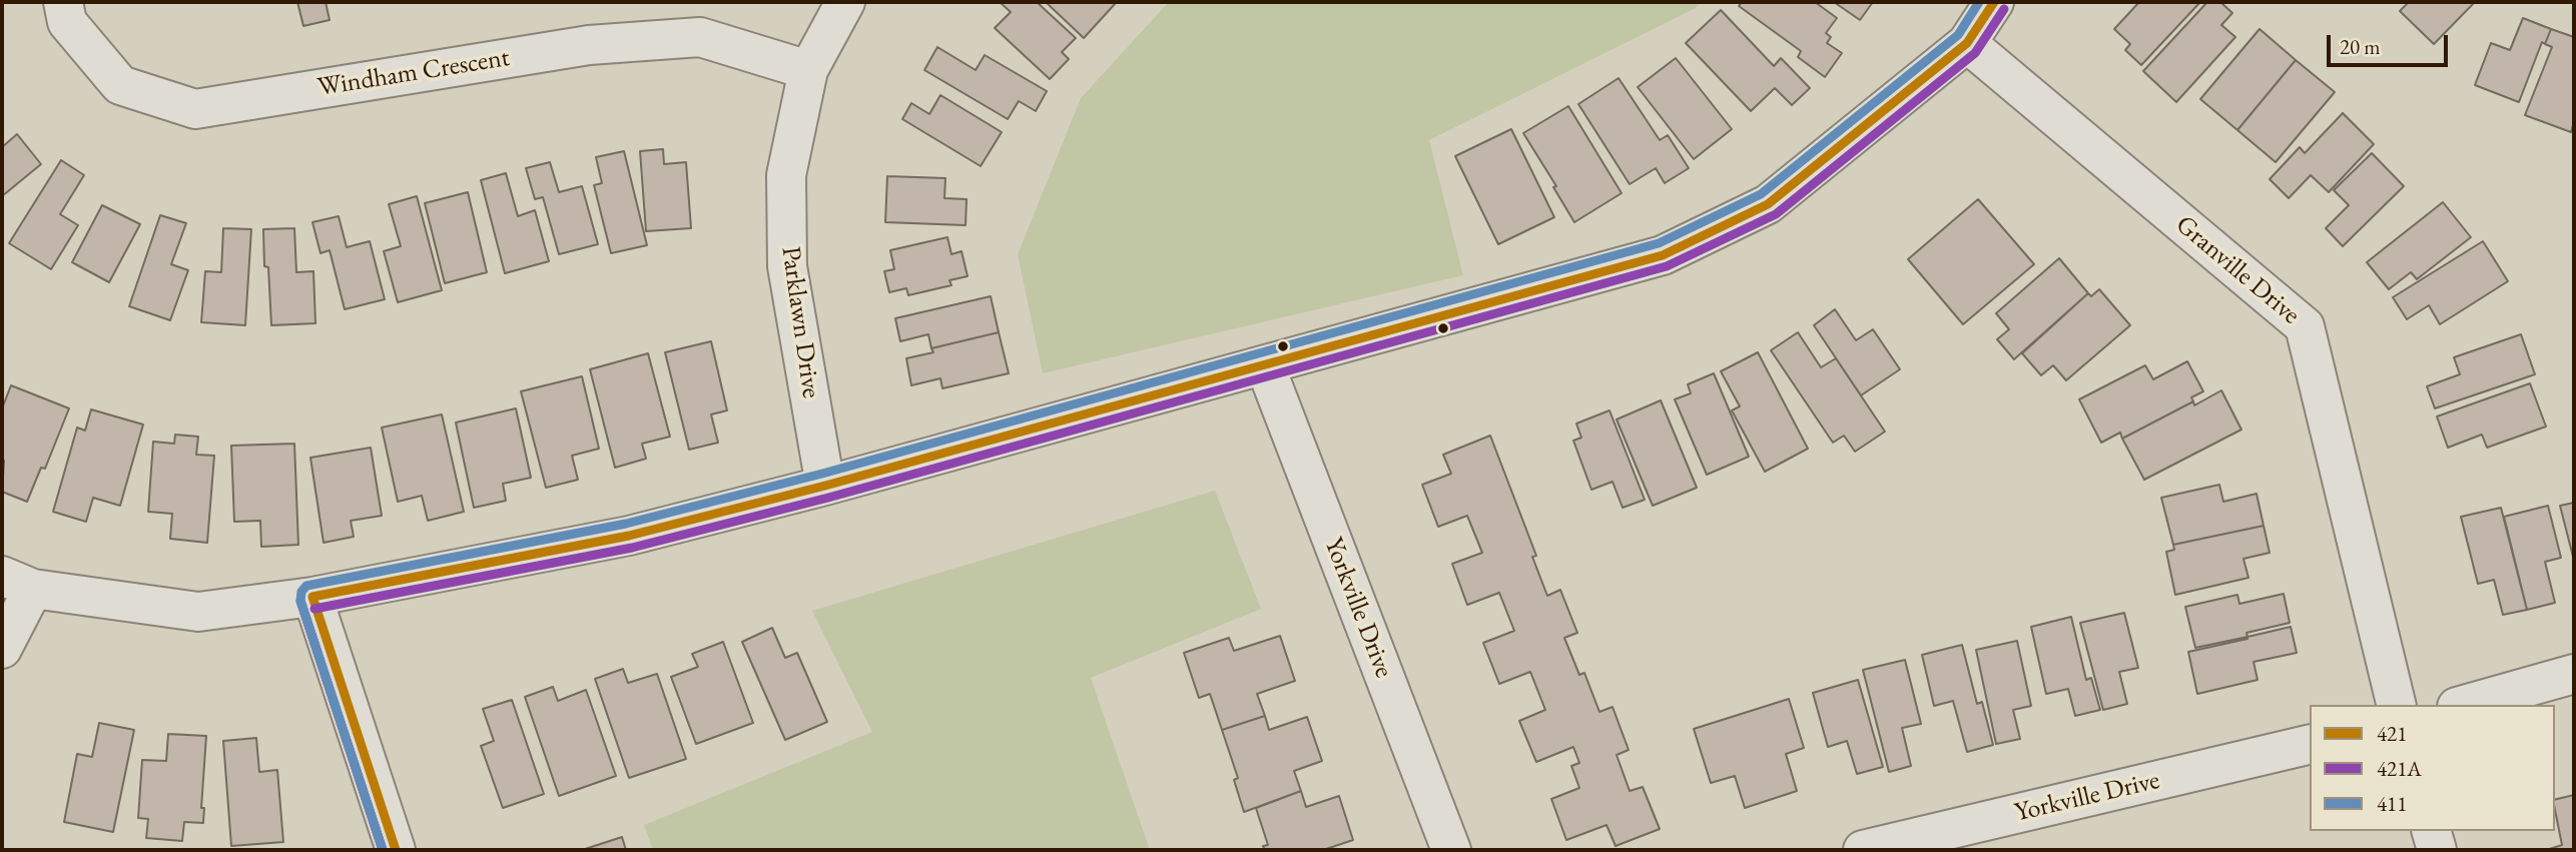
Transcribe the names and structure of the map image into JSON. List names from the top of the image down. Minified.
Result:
{"streets":{"street":["Windham Crescent","Granville Drive","Parklawn Drive","Yorkville Drive"]},"crossings":[["Windham Crescent","Parklawn Drive"]],"lines":["transit line 421","transit line 411","transit line 421A"],"legend":["421","421A","411"],"scale_bar":"20 m"}
